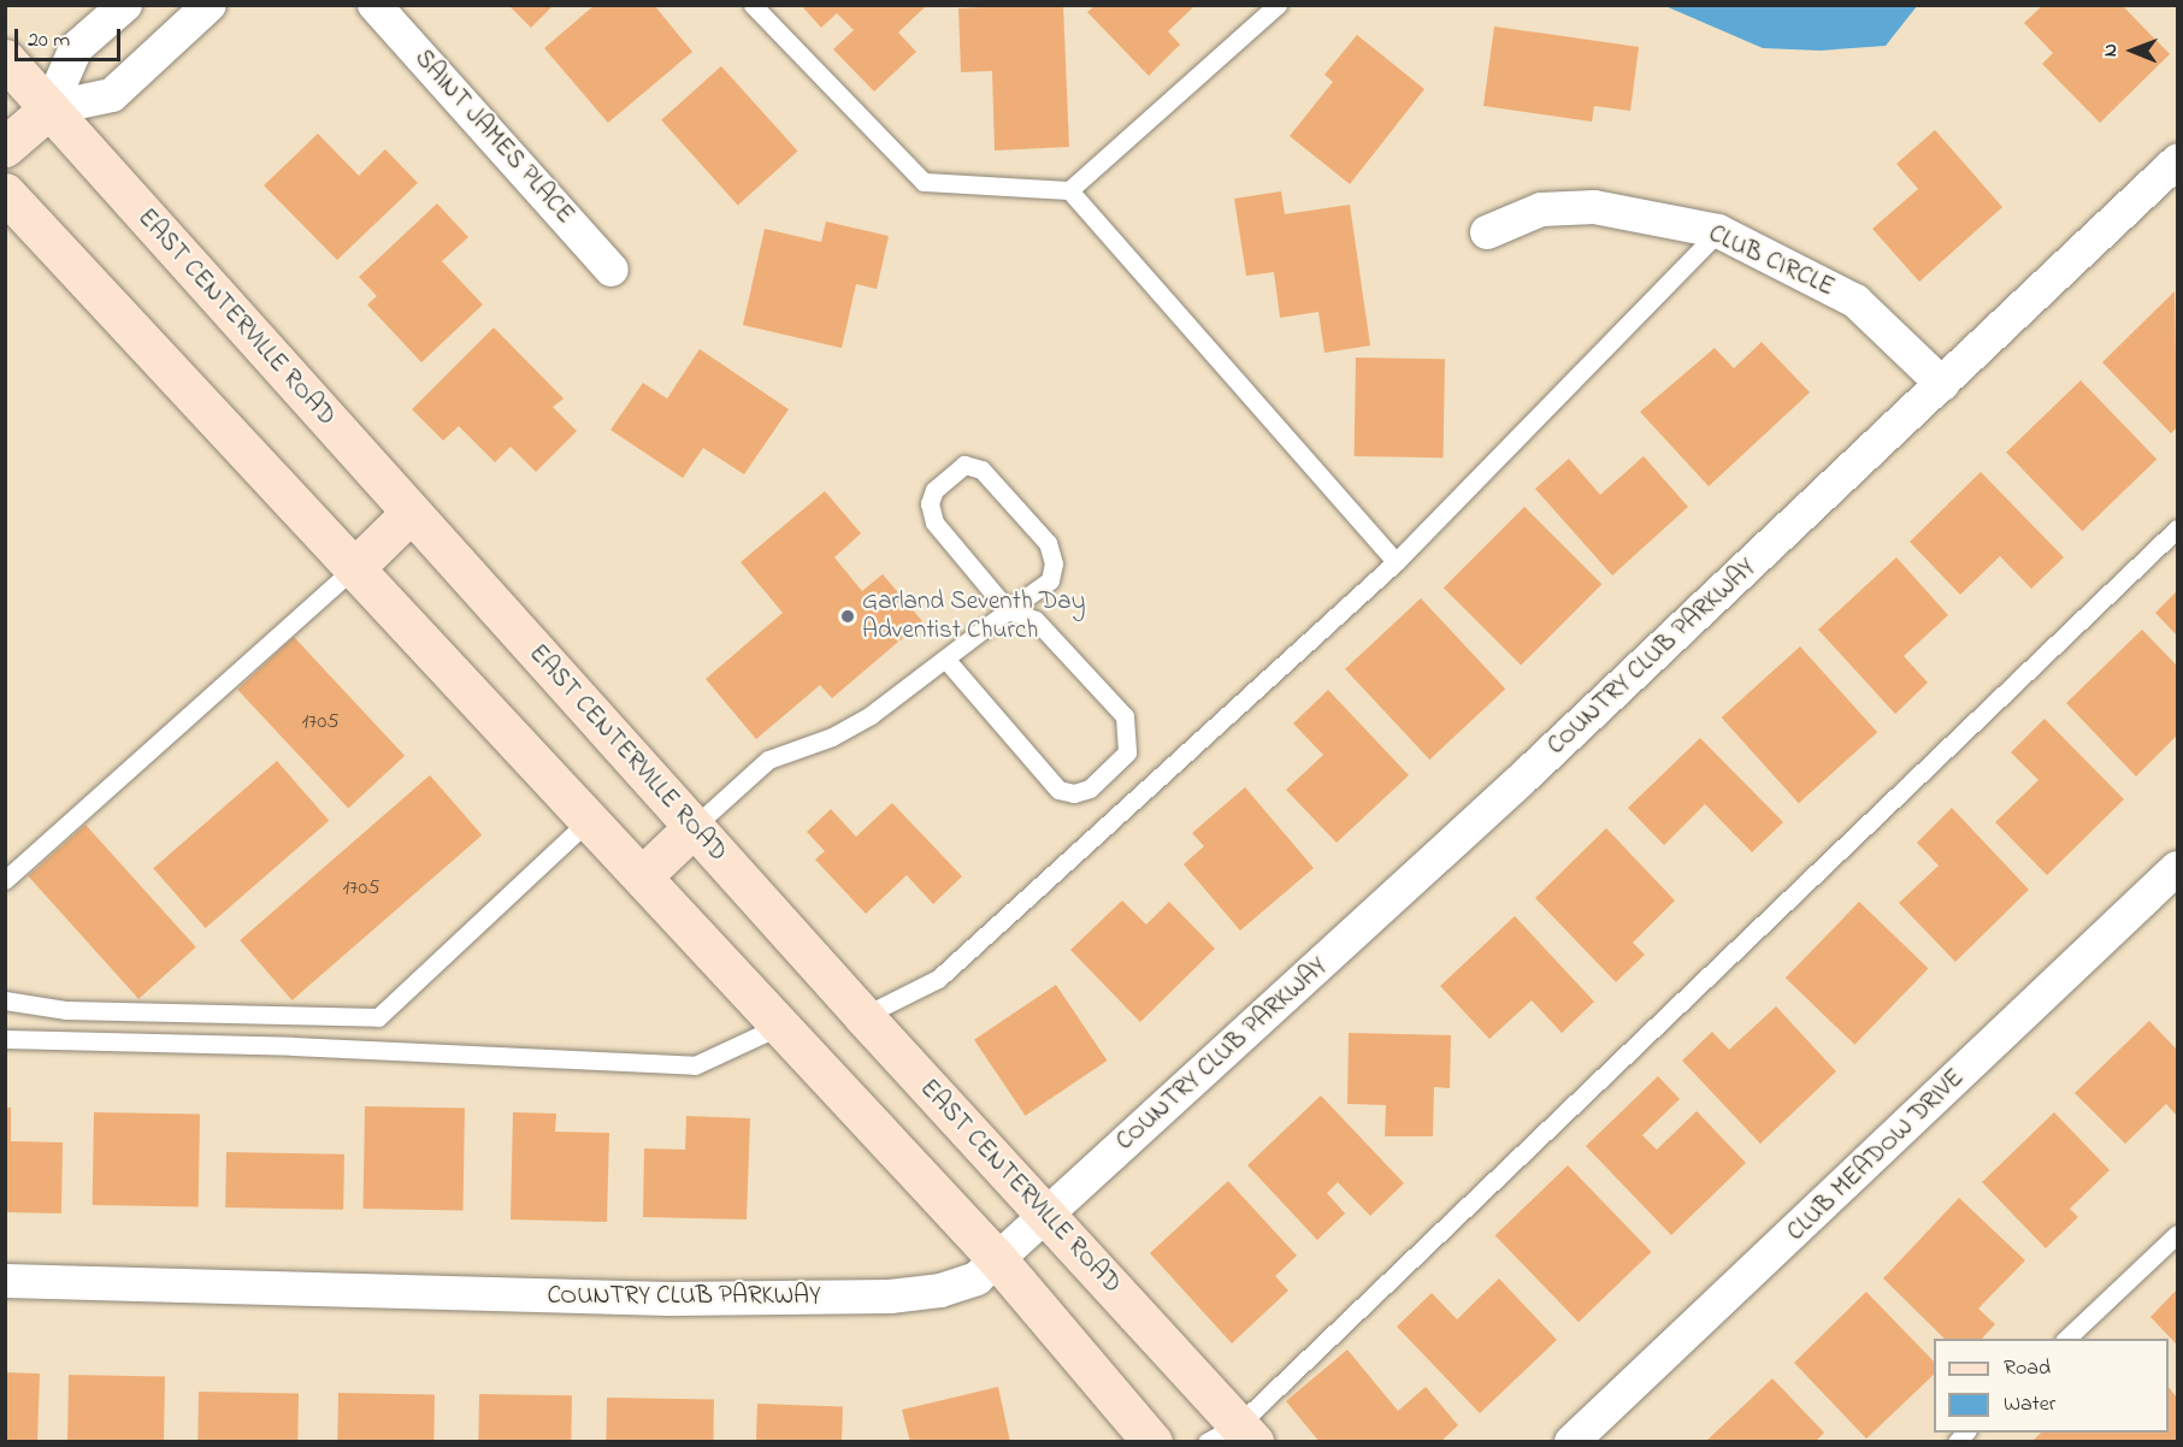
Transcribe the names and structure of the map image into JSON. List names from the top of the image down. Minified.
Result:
{"streets":{"main road":["EAST CENTERVILLE ROAD"],"street":["SAINT JAMES PLACE","CLUB CIRCLE","COUNTRY CLUB PARKWAY","CLUB MEADOW DRIVE"]},"crossings":[["CLUB CIRCLE","COUNTRY CLUB PARKWAY"],["EAST CENTERVILLE ROAD","COUNTRY CLUB PARKWAY"]],"places":["Garland Seventh Day Adventist Church"],"house_numbers":["1705","1705"],"legend":["Road","Water"],"scale_bar":"20 m","north":"left"}
